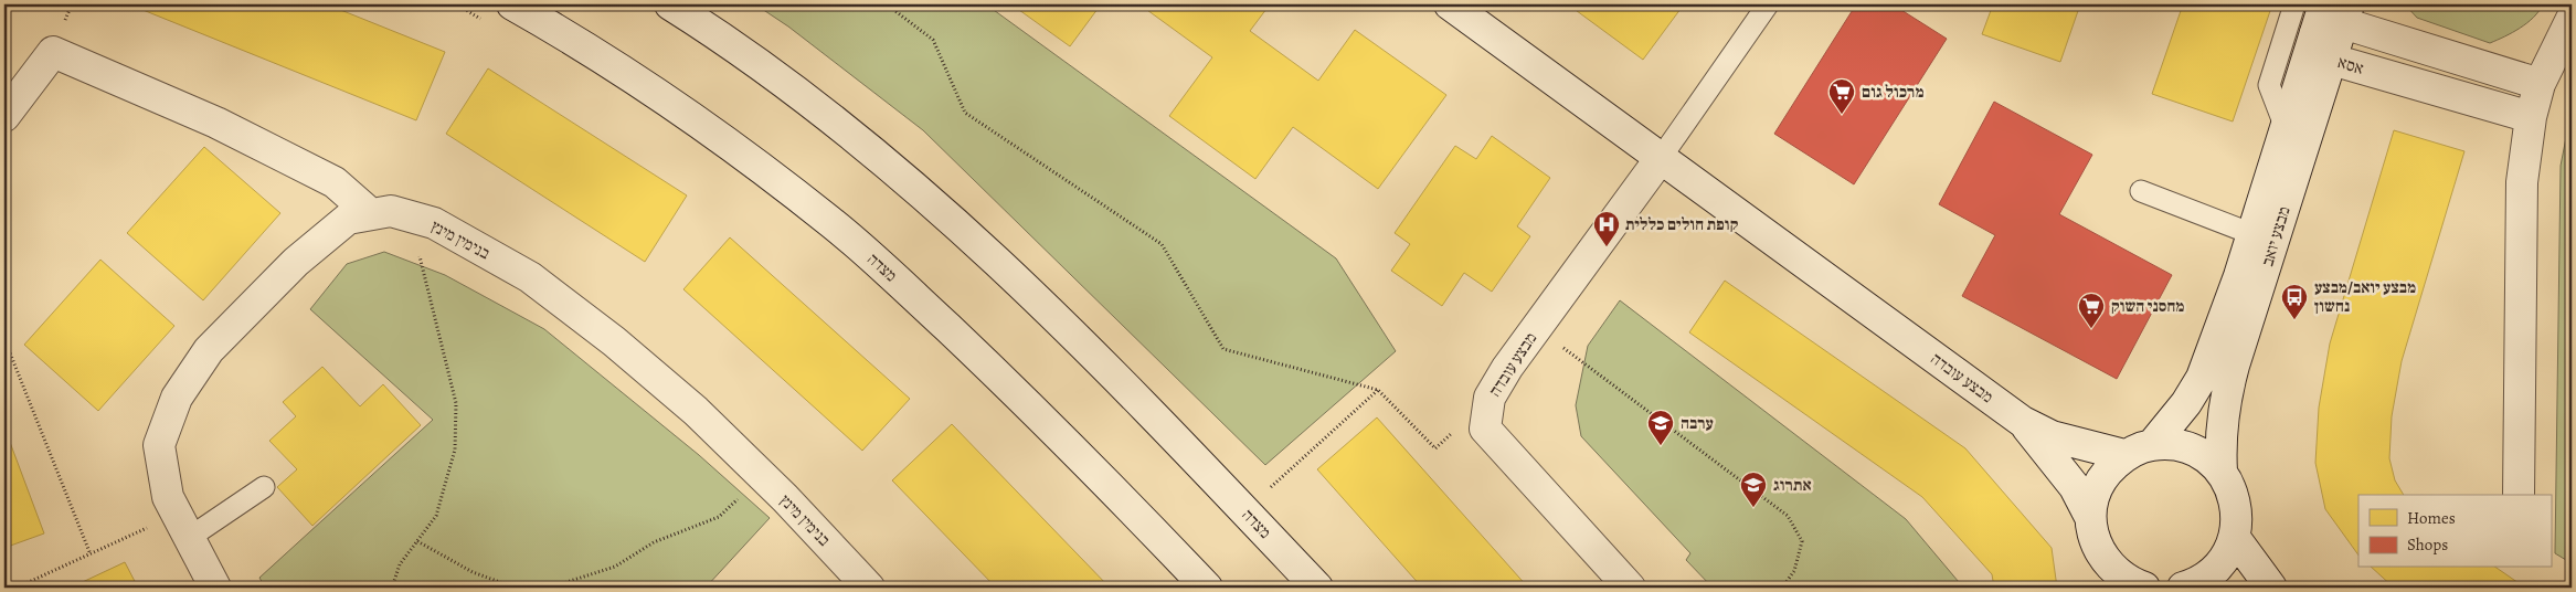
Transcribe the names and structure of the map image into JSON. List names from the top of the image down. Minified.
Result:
{"streets":{"street":["אסא","מבצע יואב","בנימין מינץ","מצדה","מבצע עובדה"]},"crossings":[["אסא","מבצע יואב"],["מבצע יואב","מבצע עובדה"]],"places":{"supermarket":["מרכול גום","מחסני השוק"],"hospital":["קופת חולים כללית"],"bus stop":["מבצע יואב/מבצע נחשון"],"school or university":["ערבה","אתרוג"]},"legend":["Homes","Shops"]}
